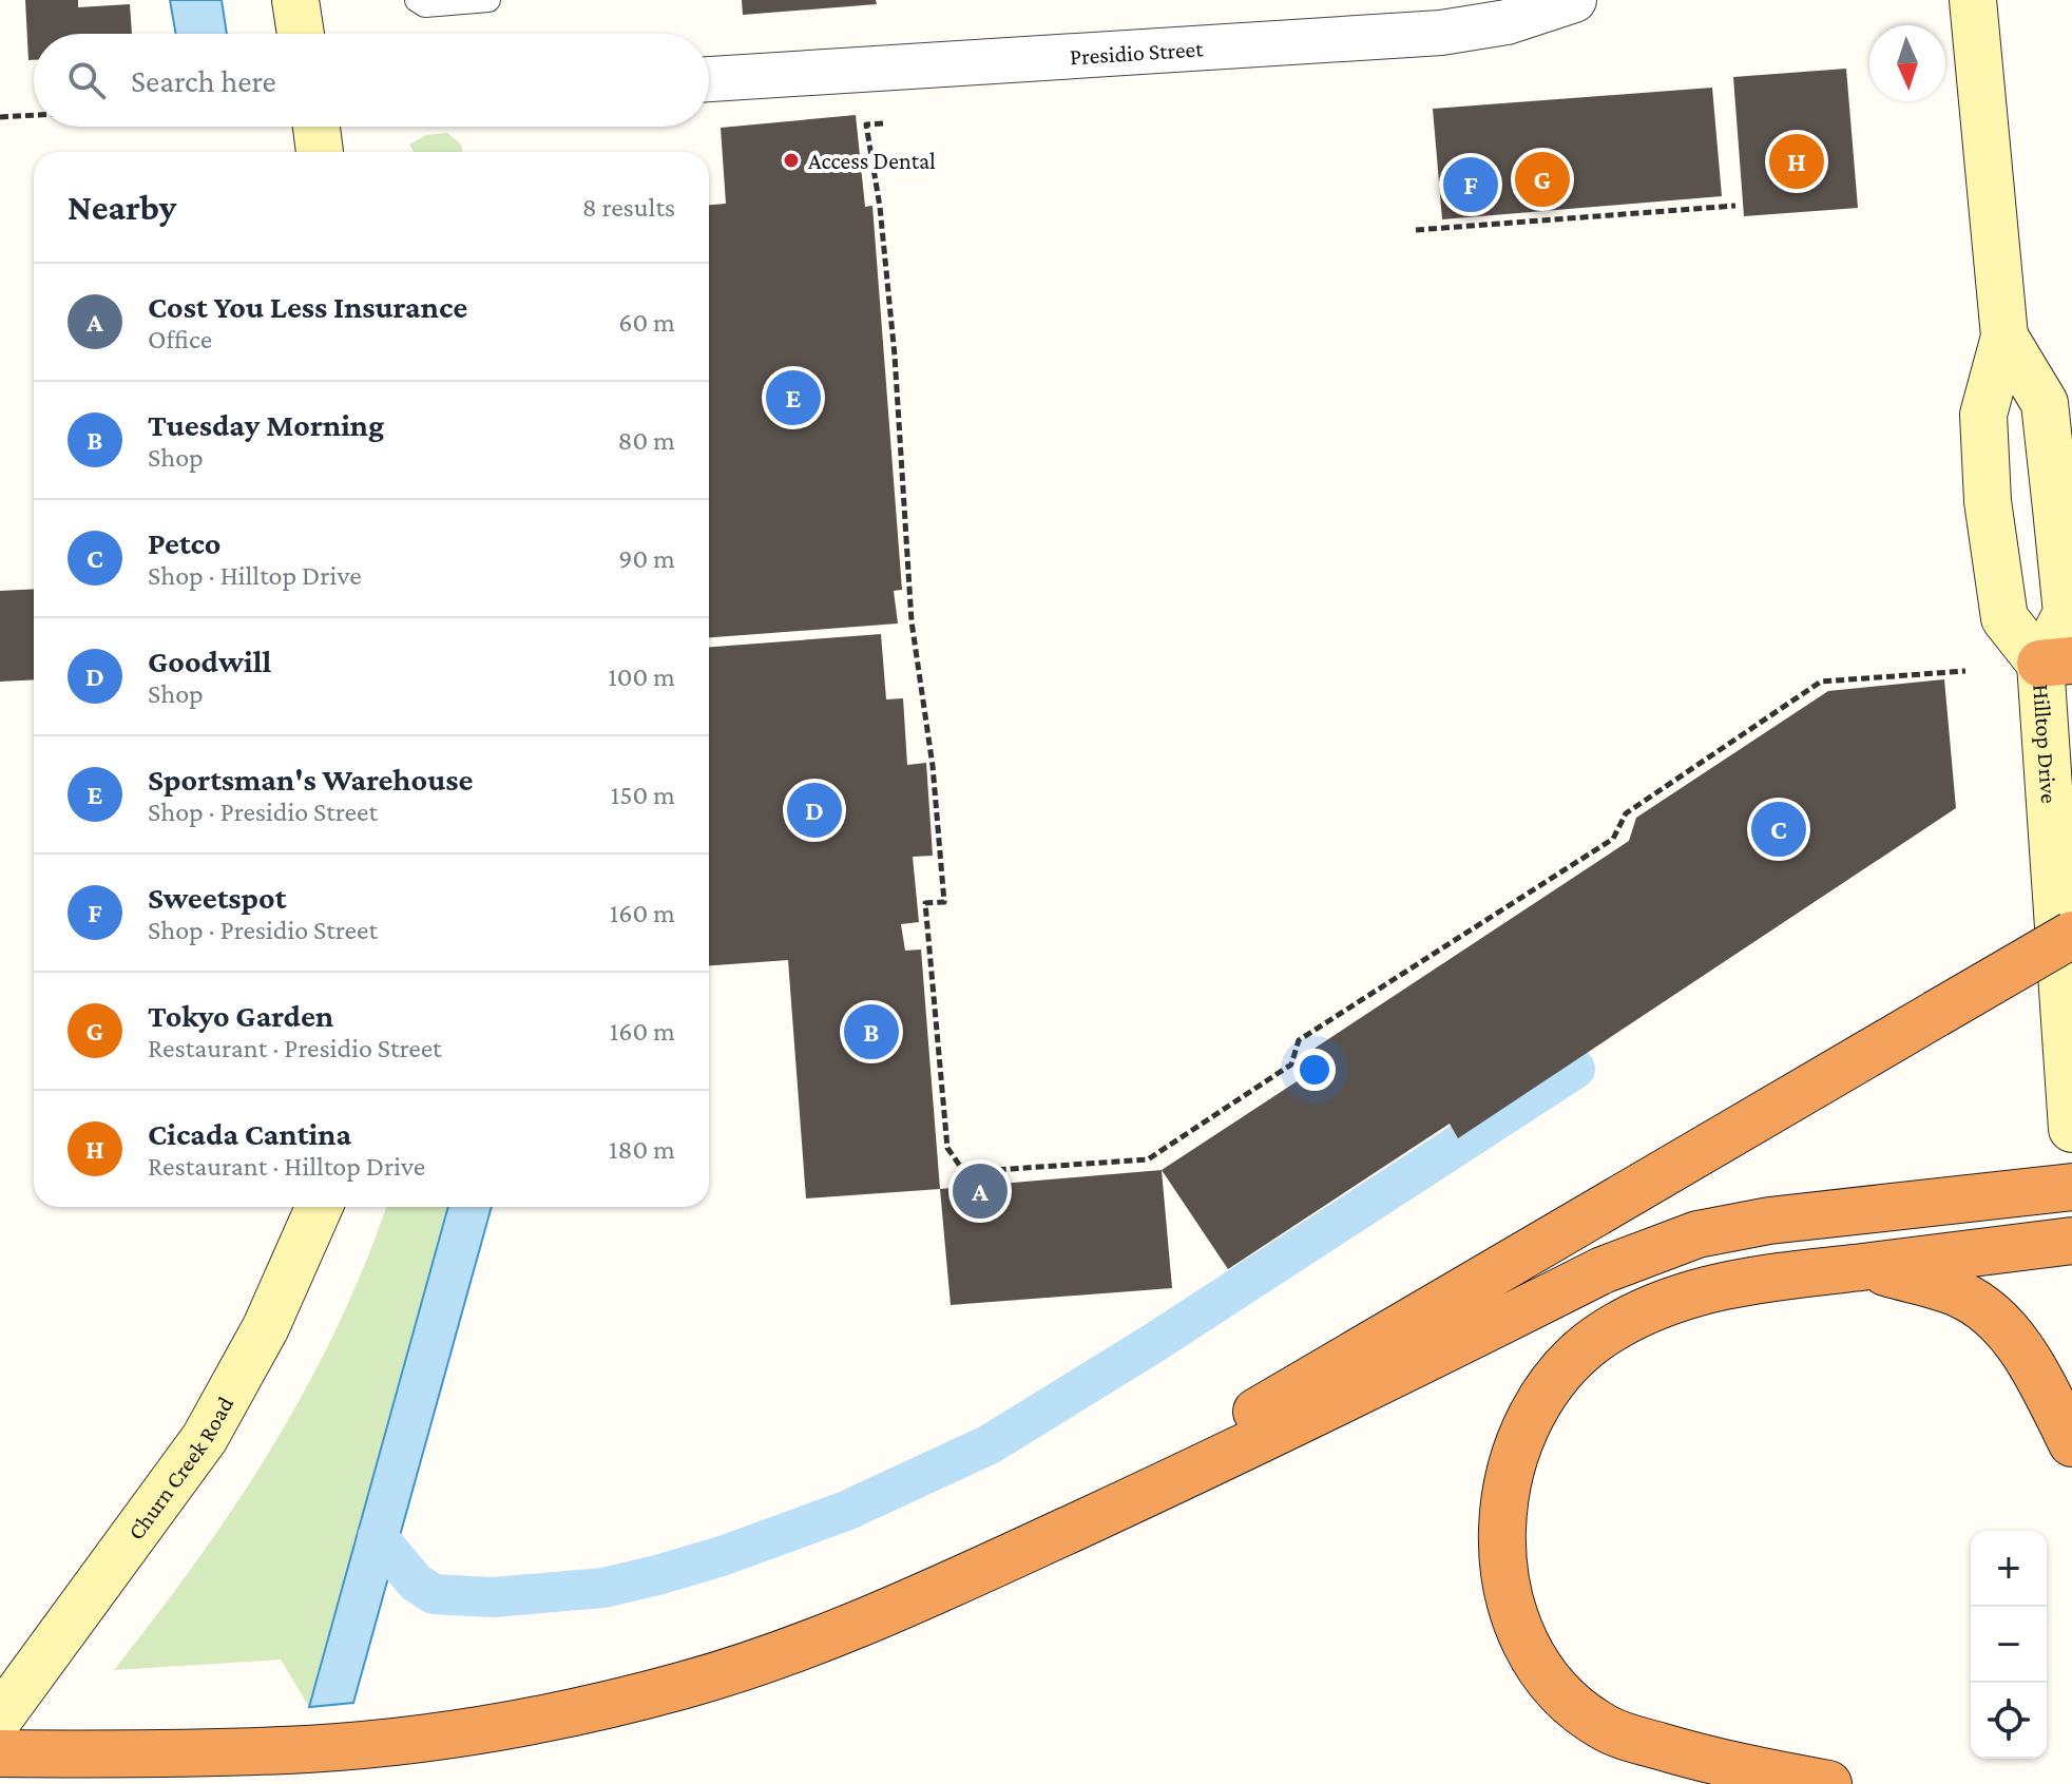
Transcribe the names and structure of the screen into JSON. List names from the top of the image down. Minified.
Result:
{"streets":{"main road":["Hilltop Drive","Churn Creek Road"],"street":["Presidio Street"]},"places":["Access Dental"],"north":"bottom","page":{"search":"Search here","pins":["H","G","F","E","D","C","B","A"],"heading":["Nearby","8 results"],"list":[{"mark":"A","name":"Cost You Less Insurance","note":"Office","value":"60 m"},{"mark":"B","name":"Tuesday Morning","note":"Shop","value":"80 m"},{"mark":"C","name":"Petco","note":"Shop · Hilltop Drive","value":"90 m"},{"mark":"D","name":"Goodwill","note":"Shop","value":"100 m"},{"mark":"E","name":"Sportsman's Warehouse","note":"Shop · Presidio Street","value":"150 m"},{"mark":"F","name":"Sweetspot","note":"Shop · Presidio Street","value":"160 m"},{"mark":"G","name":"Tokyo Garden","note":"Restaurant · Presidio Street","value":"160 m"},{"mark":"H","name":"Cicada Cantina","note":"Restaurant · Hilltop Drive","value":"180 m"}],"map_buttons":["+","−"]}}
